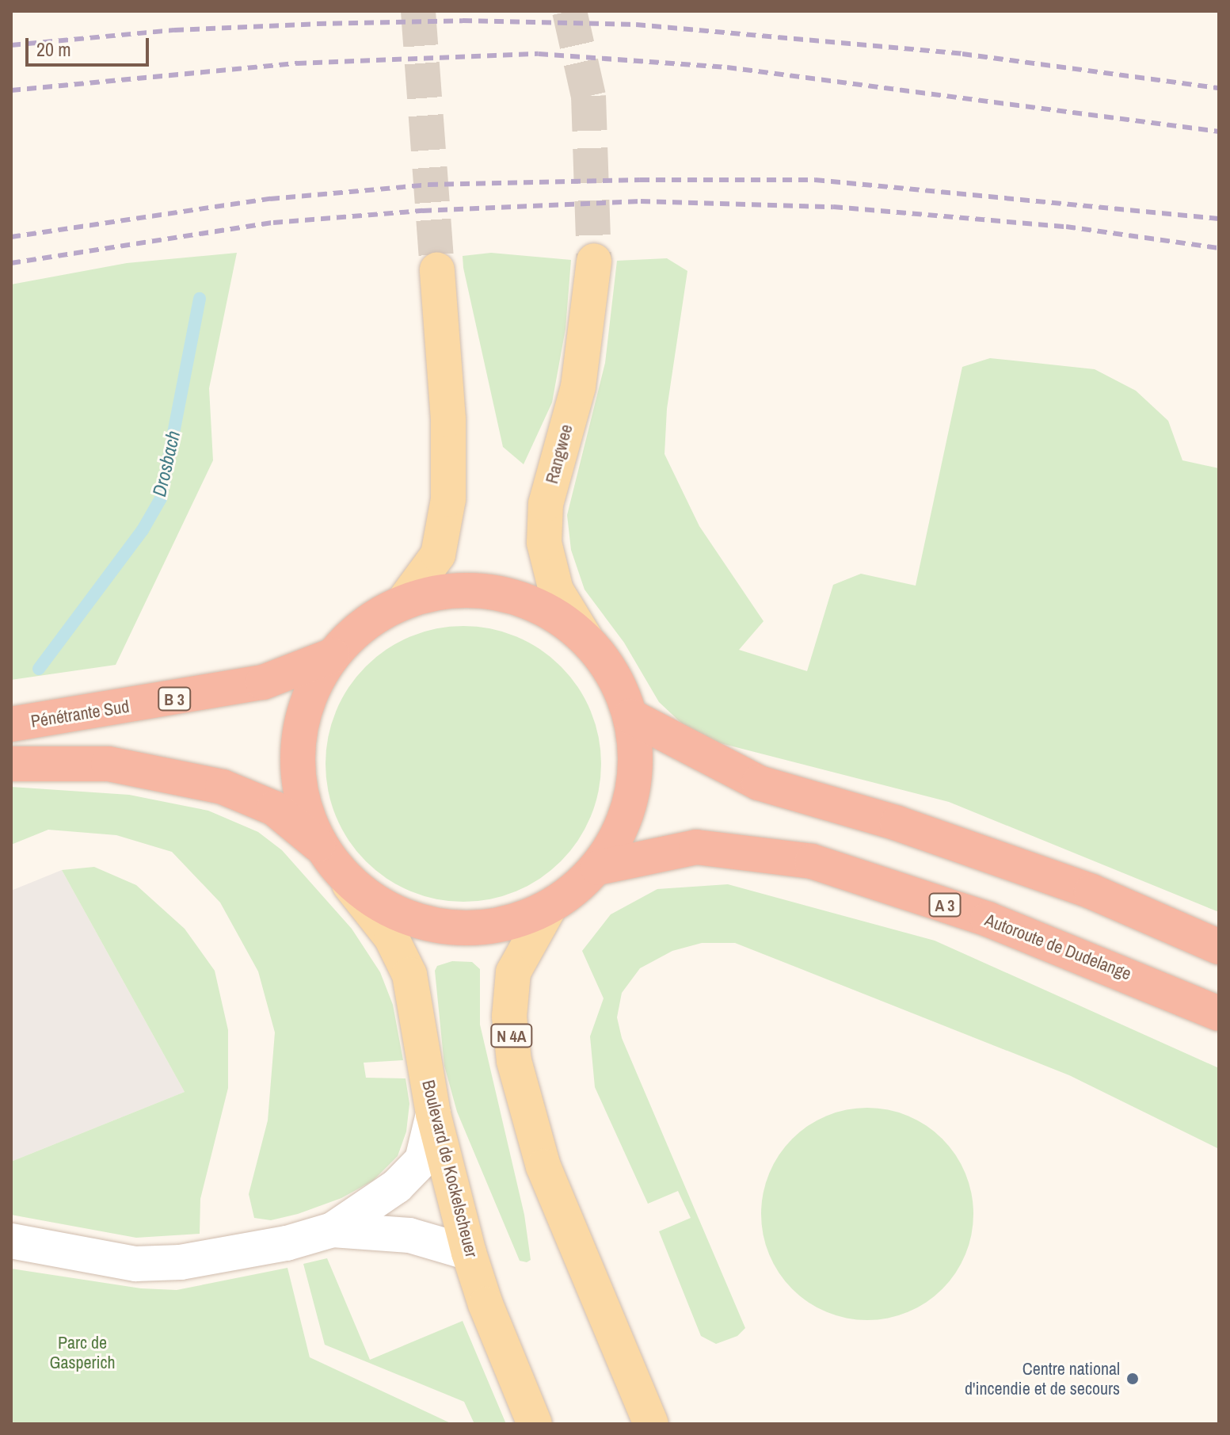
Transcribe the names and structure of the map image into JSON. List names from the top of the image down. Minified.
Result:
{"streets":{"highway":["B 3","Pénétrante Sud","A 3","Autoroute de Dudelange"],"main road":["Rangwee","N 4A","Boulevard de Kockelscheuer"]},"water":["Drosbach"],"parks":["Parc de Gasperich"],"places":["Centre national d'incendie et de secours"],"scale_bar":"20 m"}
